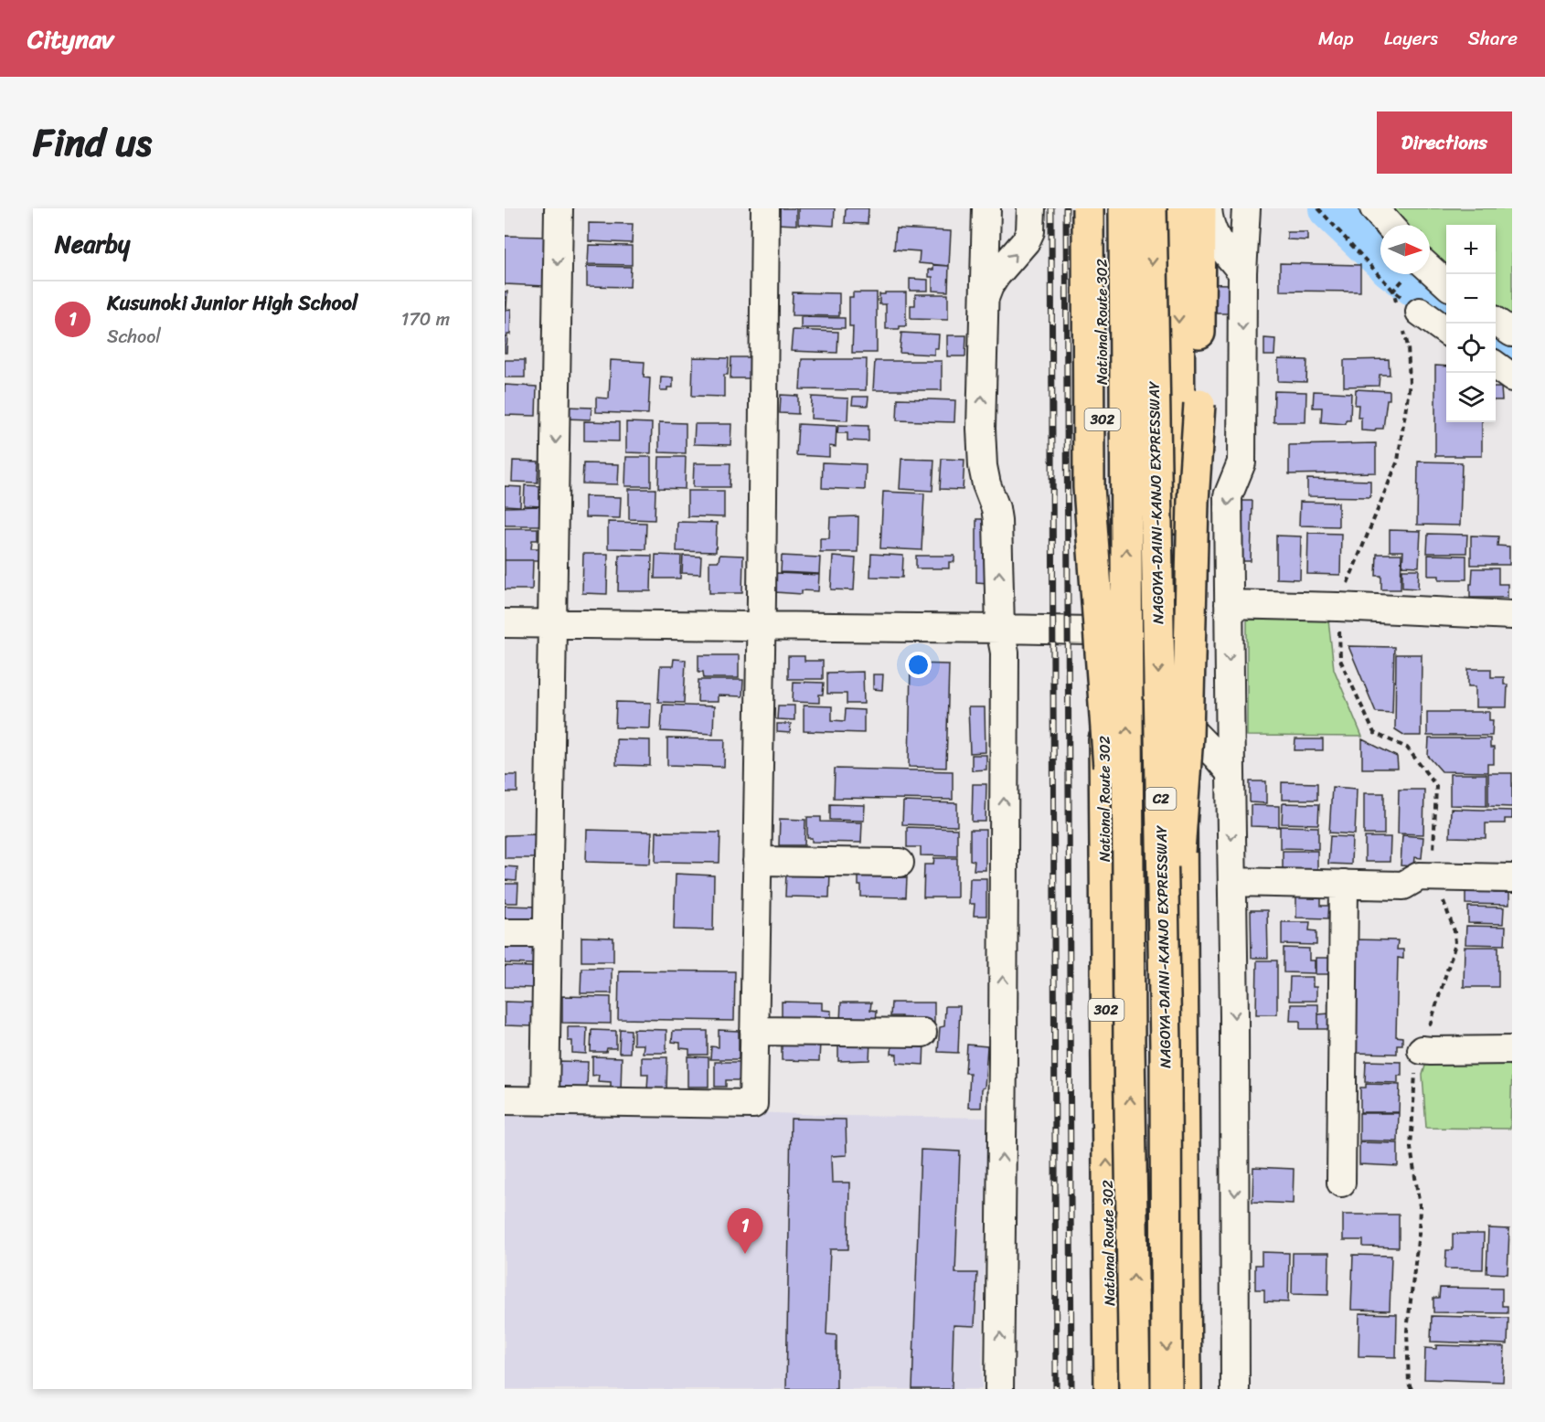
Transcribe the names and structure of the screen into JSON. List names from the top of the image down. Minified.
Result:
{"streets":{"highway":["National Route 302","302","NAGOYA-DAINI-KANJO EXPRESSWAY","C2"]},"north":"right","page":{"header":"Citynav","nav":["Map","Layers","Share"],"title":"Find us","buttons":"Directions","heading":"Nearby","map_buttons":["+","−"],"list":[{"mark":"1","name":"Kusunoki Junior High School","note":"School","value":"170 m"}],"pins":"1"}}
